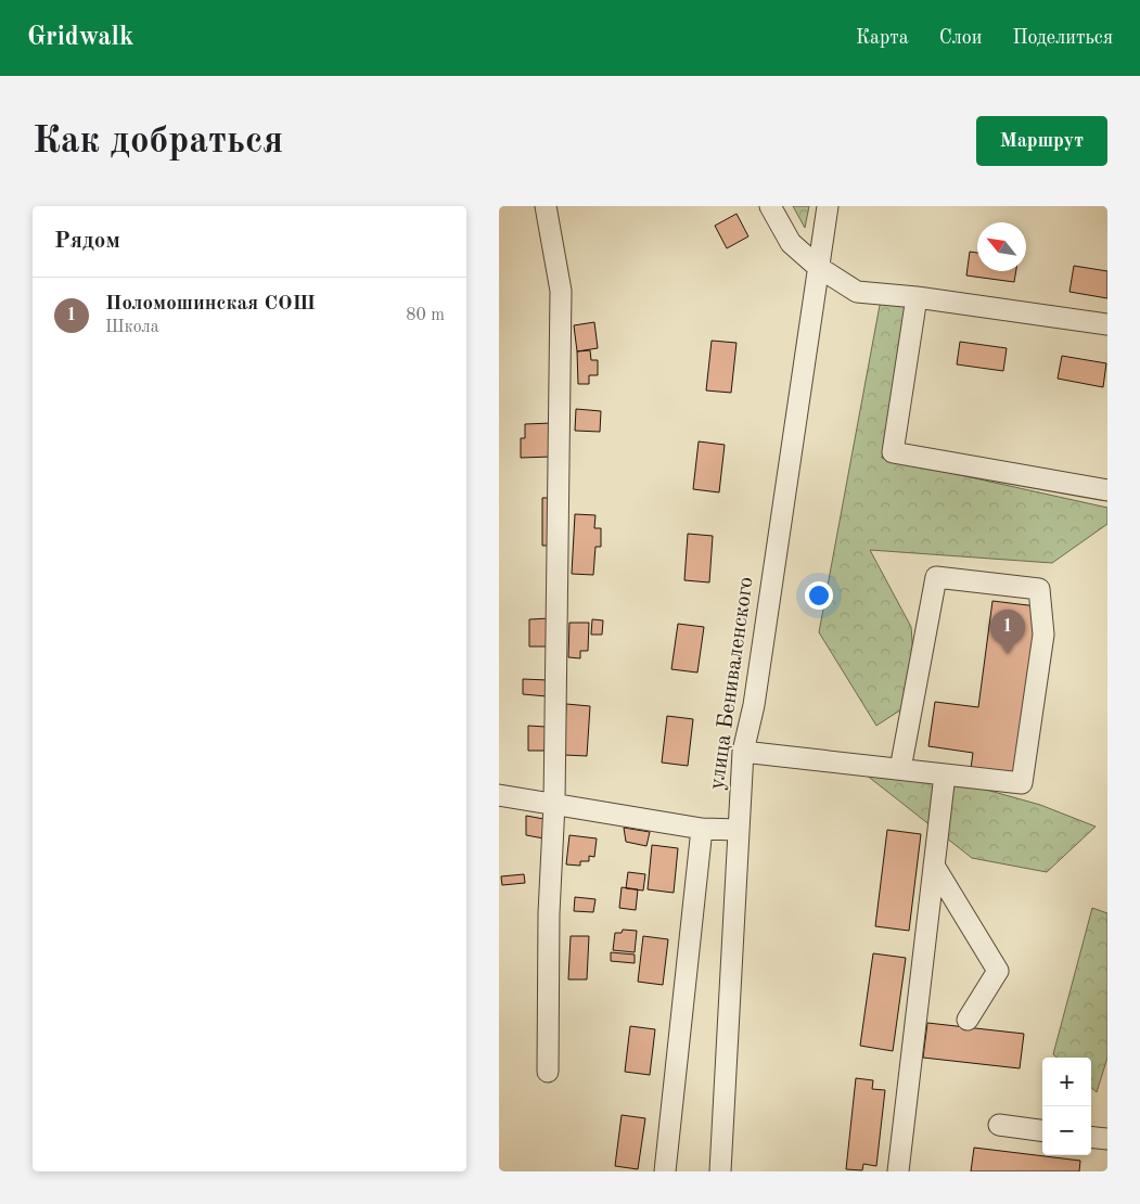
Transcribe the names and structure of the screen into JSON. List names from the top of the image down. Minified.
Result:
{"streets":{"street":["улица Бениваленского"]},"north":"top left","page":{"header":"Gridwalk","nav":["Карта","Слои","Поделиться"],"buttons":"Маршрут","title":"Как добраться","heading":"Рядом","list":[{"mark":"1","name":"Поломошинская СОШ","note":"Школа","value":"80 m"}],"pins":"1","map_buttons":["+","−"]}}
